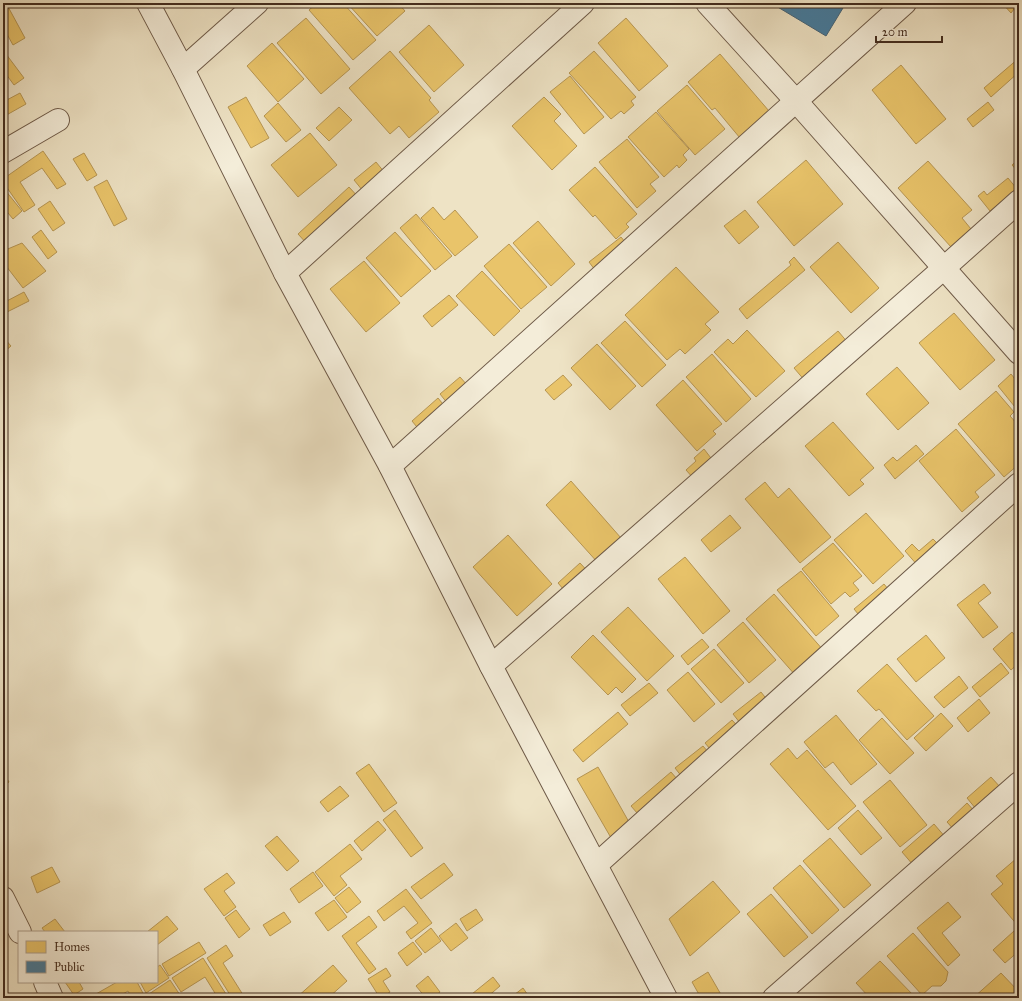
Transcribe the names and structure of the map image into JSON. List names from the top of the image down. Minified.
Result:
{"legend":["Homes","Public"],"scale_bar":"20 m"}
